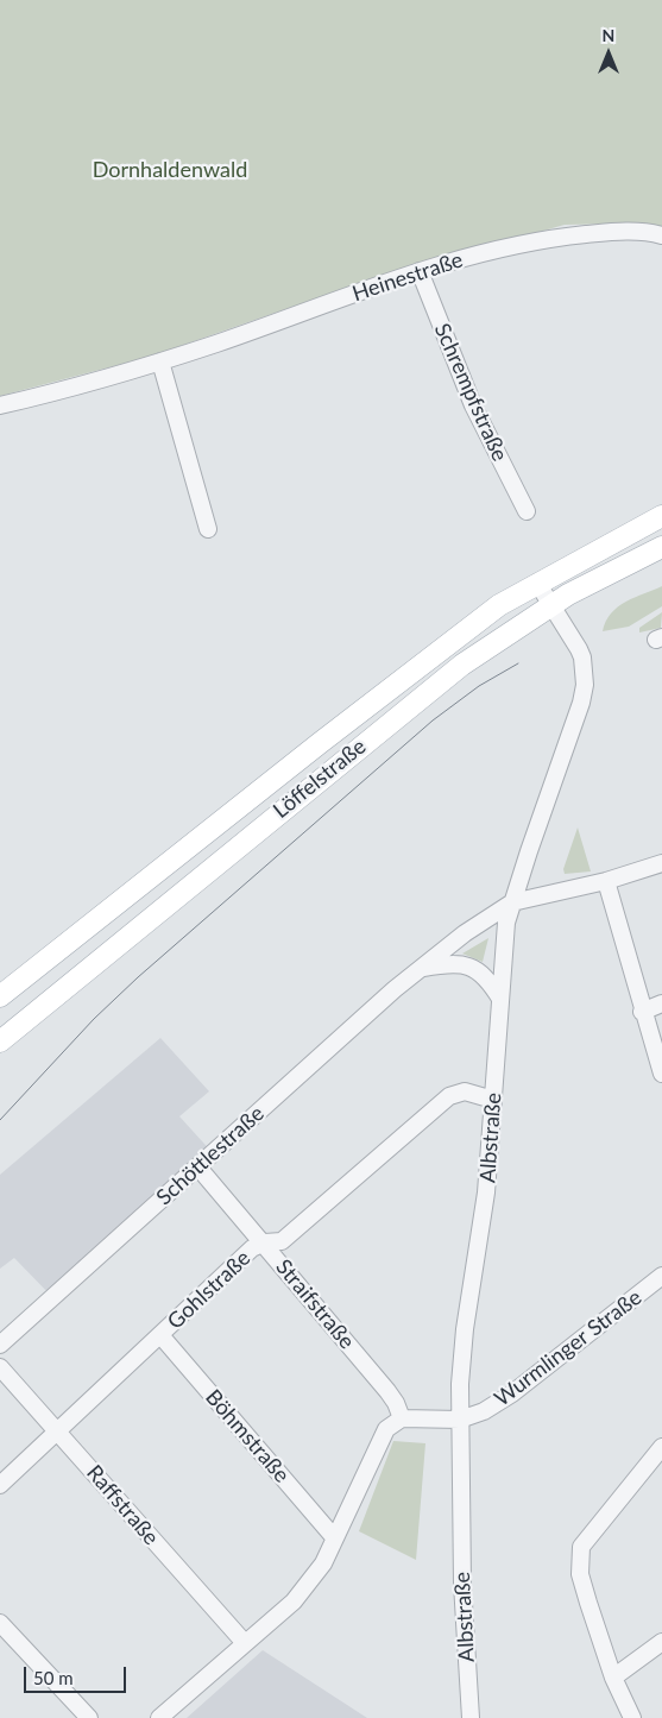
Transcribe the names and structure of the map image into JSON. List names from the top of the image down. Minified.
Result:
{"streets":{"main road":["Löffelstraße"],"street":["Heinestraße","Schrempfstraße","Albstraße","Schöttlestraße","Gohlstraße","Straifstraße","Wurmlinger Straße","Böhmstraße","Raffstraße"]},"crossings":[["Heinestraße","Schrempfstraße"],["Löffelstraße","Albstraße"],["Albstraße","Schöttlestraße"],["Albstraße","Gohlstraße"],["Albstraße","Wurmlinger Straße"],["Schöttlestraße","Straifstraße"],["Gohlstraße","Straifstraße"],["Gohlstraße","Böhmstraße"],["Gohlstraße","Raffstraße"],["Straifstraße","Wurmlinger Straße"]],"parks":["Dornhaldenwald"],"scale_bar":"50 m","north":"top"}
